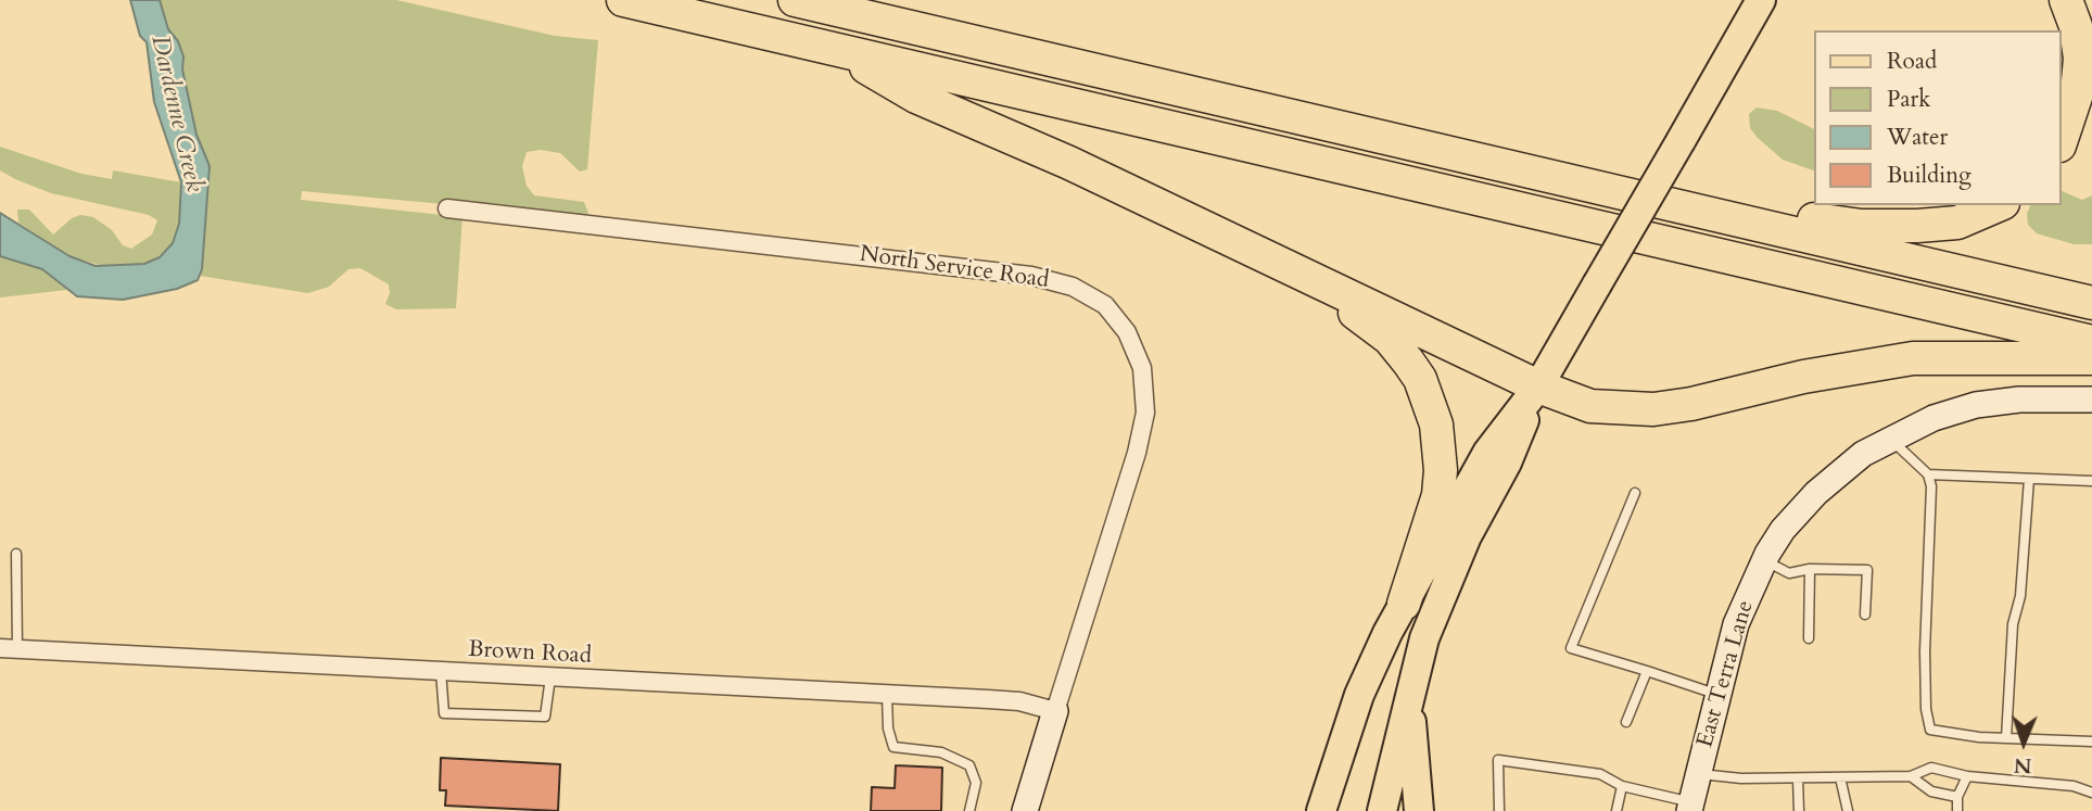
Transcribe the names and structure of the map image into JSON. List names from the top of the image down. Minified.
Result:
{"streets":{"street":["North Service Road","Brown Road","East Terra Lane"]},"crossings":[["North Service Road","Brown Road"]],"water":["Dardenne Creek"],"legend":["Road","Park","Water","Building"],"north":"bottom"}
